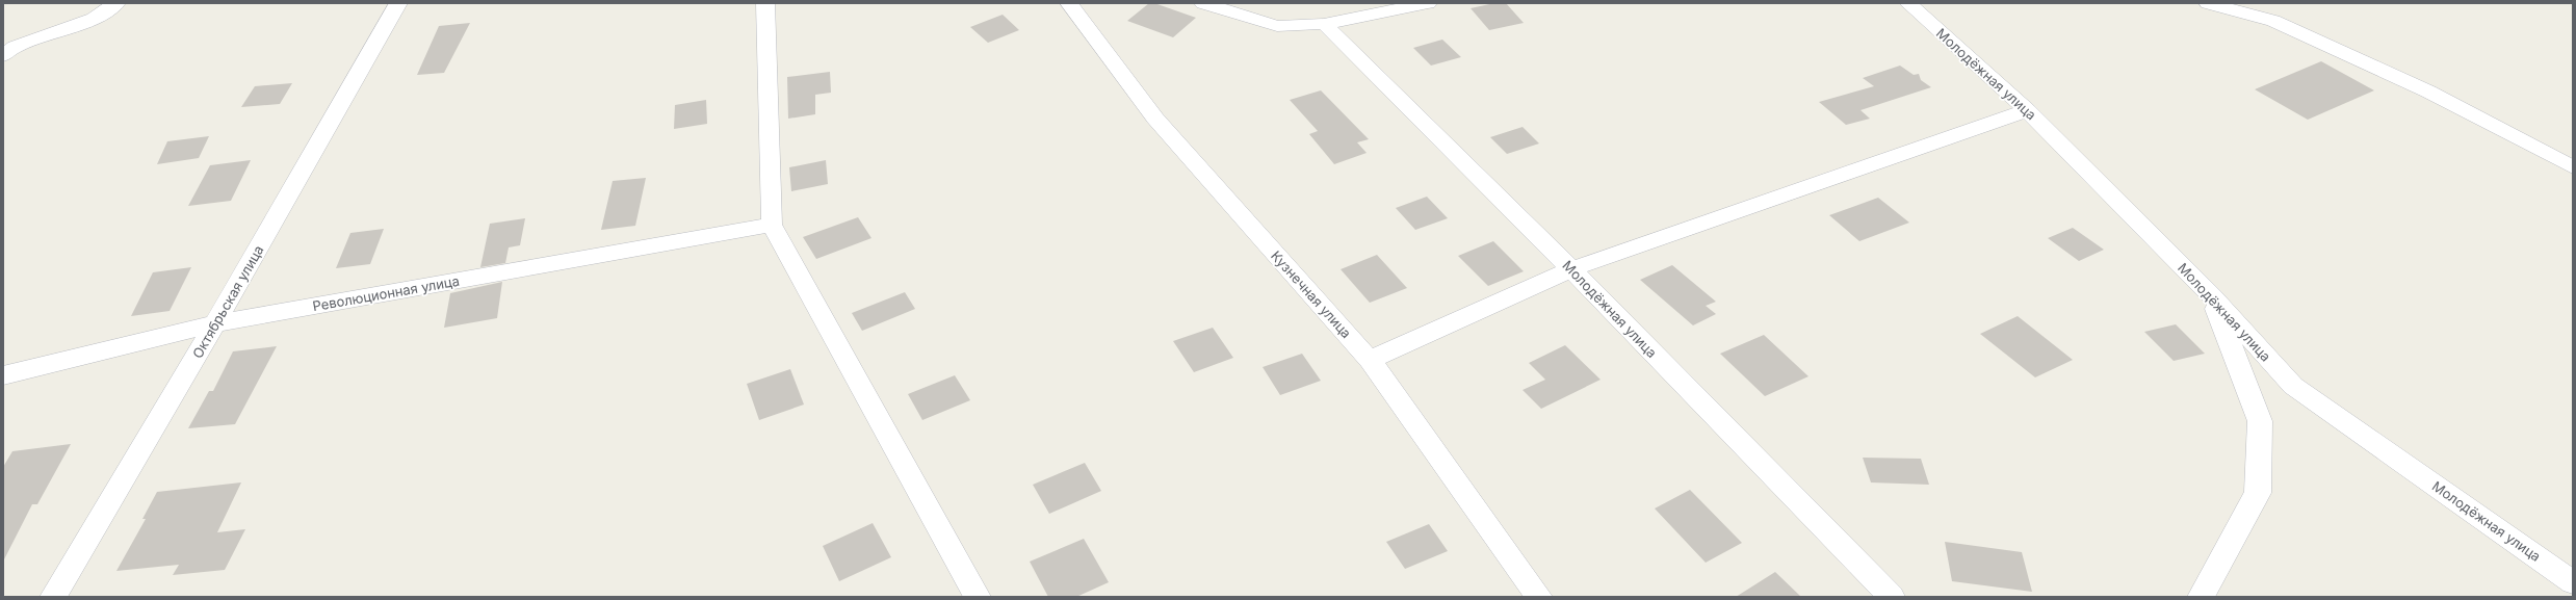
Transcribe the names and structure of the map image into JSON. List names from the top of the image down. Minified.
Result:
{"streets":{"street":["Молодёжная улица","Революционная улица","Кузнечная улица","Октябрьская улица"]},"crossings":[["Революционная улица","Октябрьская улица"]]}
